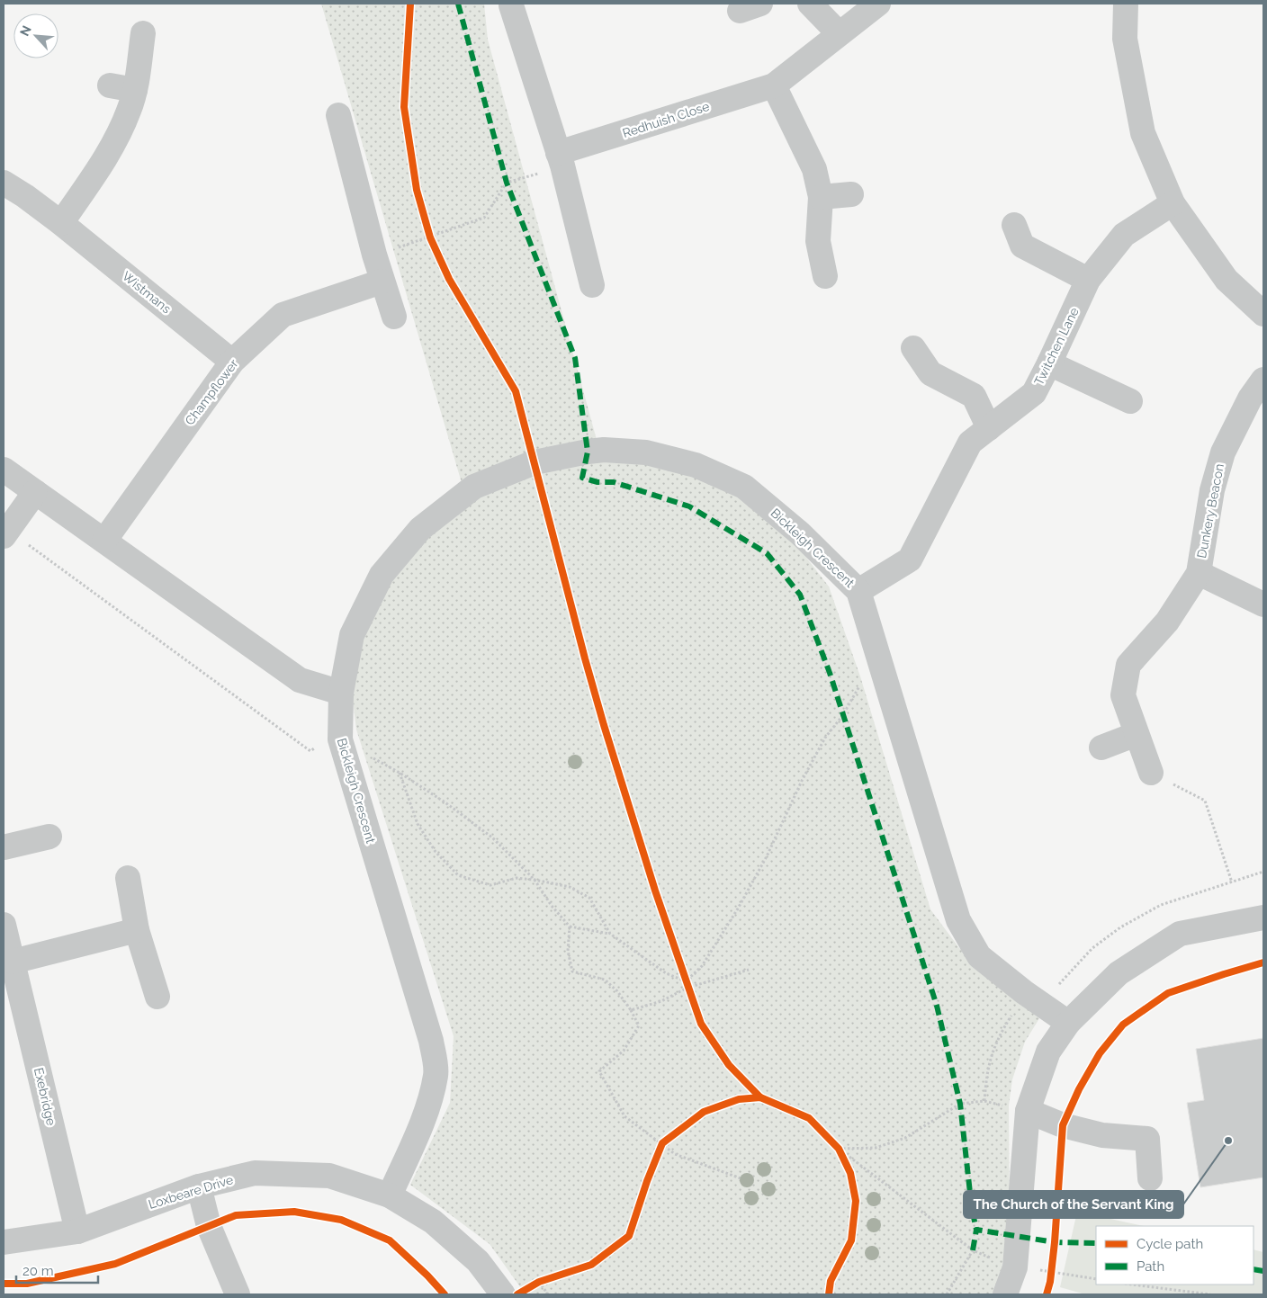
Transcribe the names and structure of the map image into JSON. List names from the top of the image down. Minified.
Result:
{"streets":{"street":["Redhuish Close","Wistmans","Twitchen Lane","Champflower","Dunkery Beacon","Bickleigh Crescent","Exebridge","Loxbeare Drive"]},"crossings":[["Wistmans","Champflower"],["Twitchen Lane","Bickleigh Crescent"],["Bickleigh Crescent","Loxbeare Drive"],["Exebridge","Loxbeare Drive"]],"places":["The Church of the Servant King"],"legend":["Cycle path","Path"],"scale_bar":"20 m","north":"top left"}
